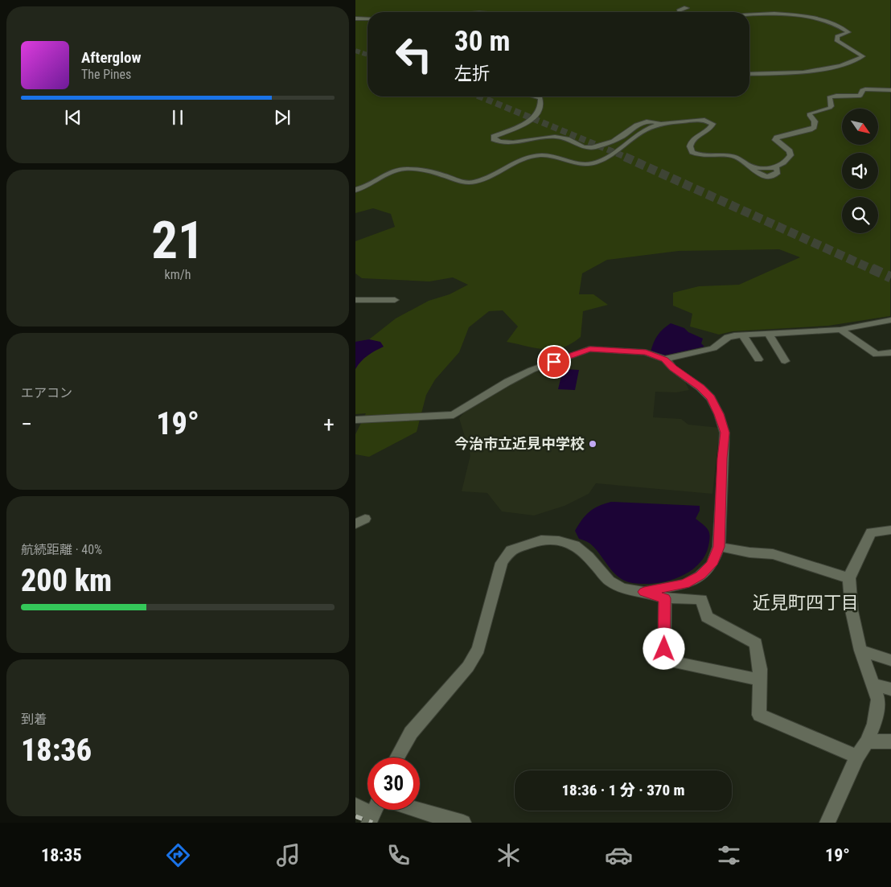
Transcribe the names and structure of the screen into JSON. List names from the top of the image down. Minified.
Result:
{"districts":["近見町四丁目"],"places":["今治市立近見中学校"],"north":"bottom right","page":{"turn":["30 m","左折"],"song":["Afterglow","The Pines"],"tile":[["21","km/h"],"エアコン",["航続距離 · 40%","200 km"],["到着","18:36"]],"heat":["−","19°","+"],"limit":"30","trip":"18:36 · 1 分 · 370 m","tabs":["18:35","19°"]}}
